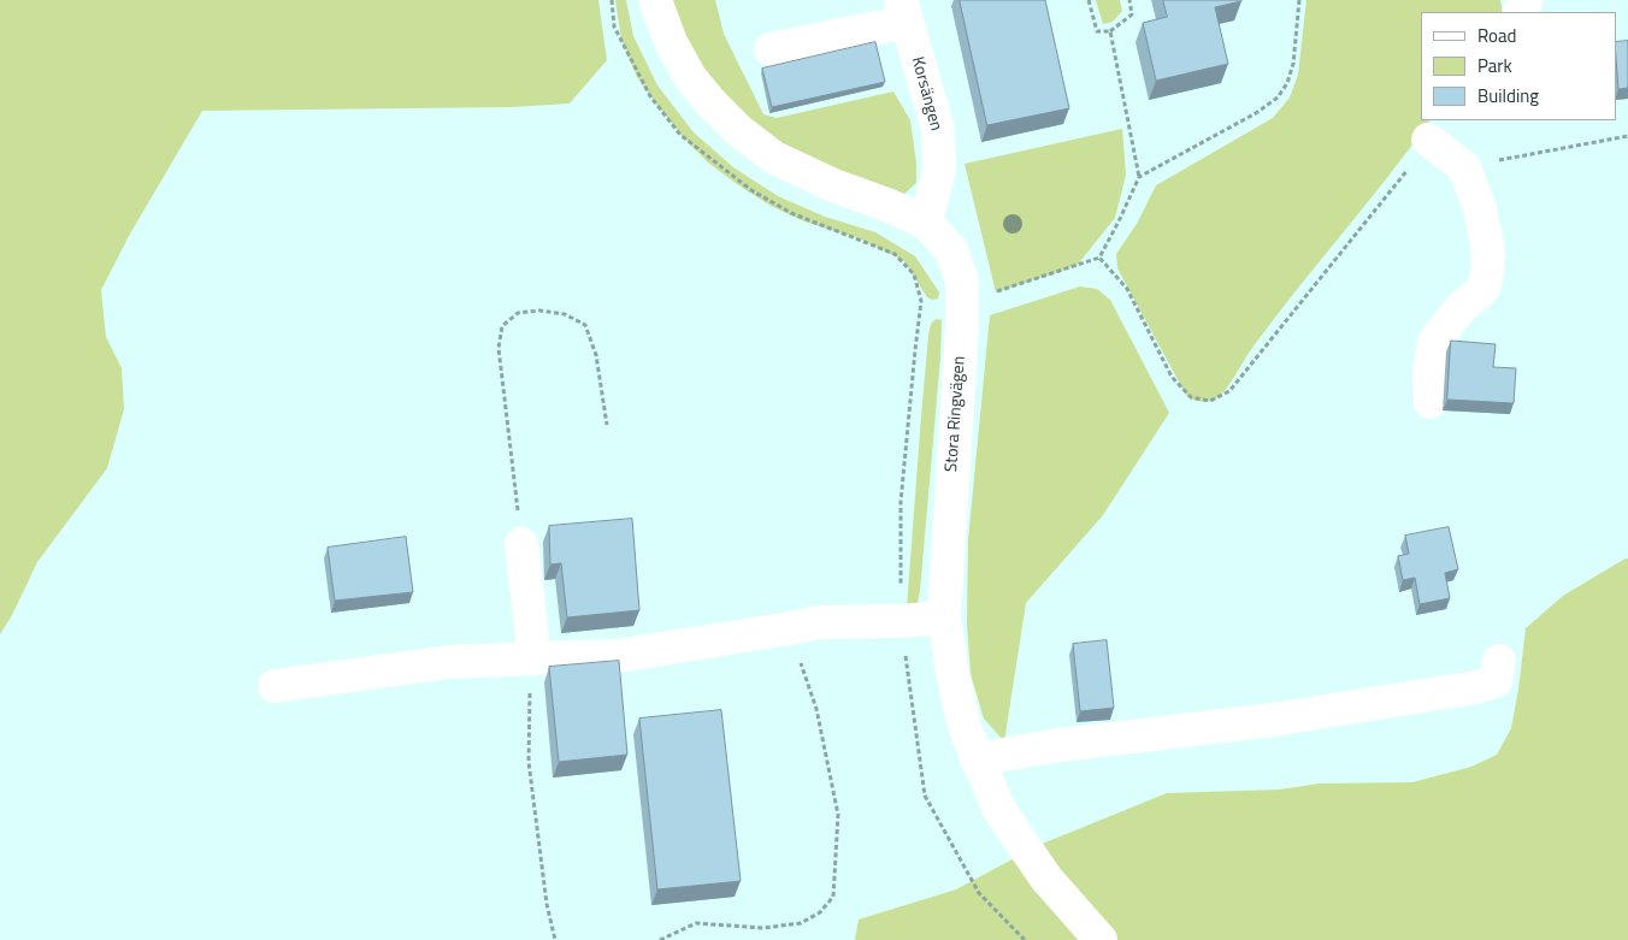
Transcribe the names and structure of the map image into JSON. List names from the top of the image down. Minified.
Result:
{"streets":{"street":["Korsängen","Stora Ringvägen"]},"crossings":[["Korsängen","Stora Ringvägen"]],"legend":["Road","Park","Building"]}
